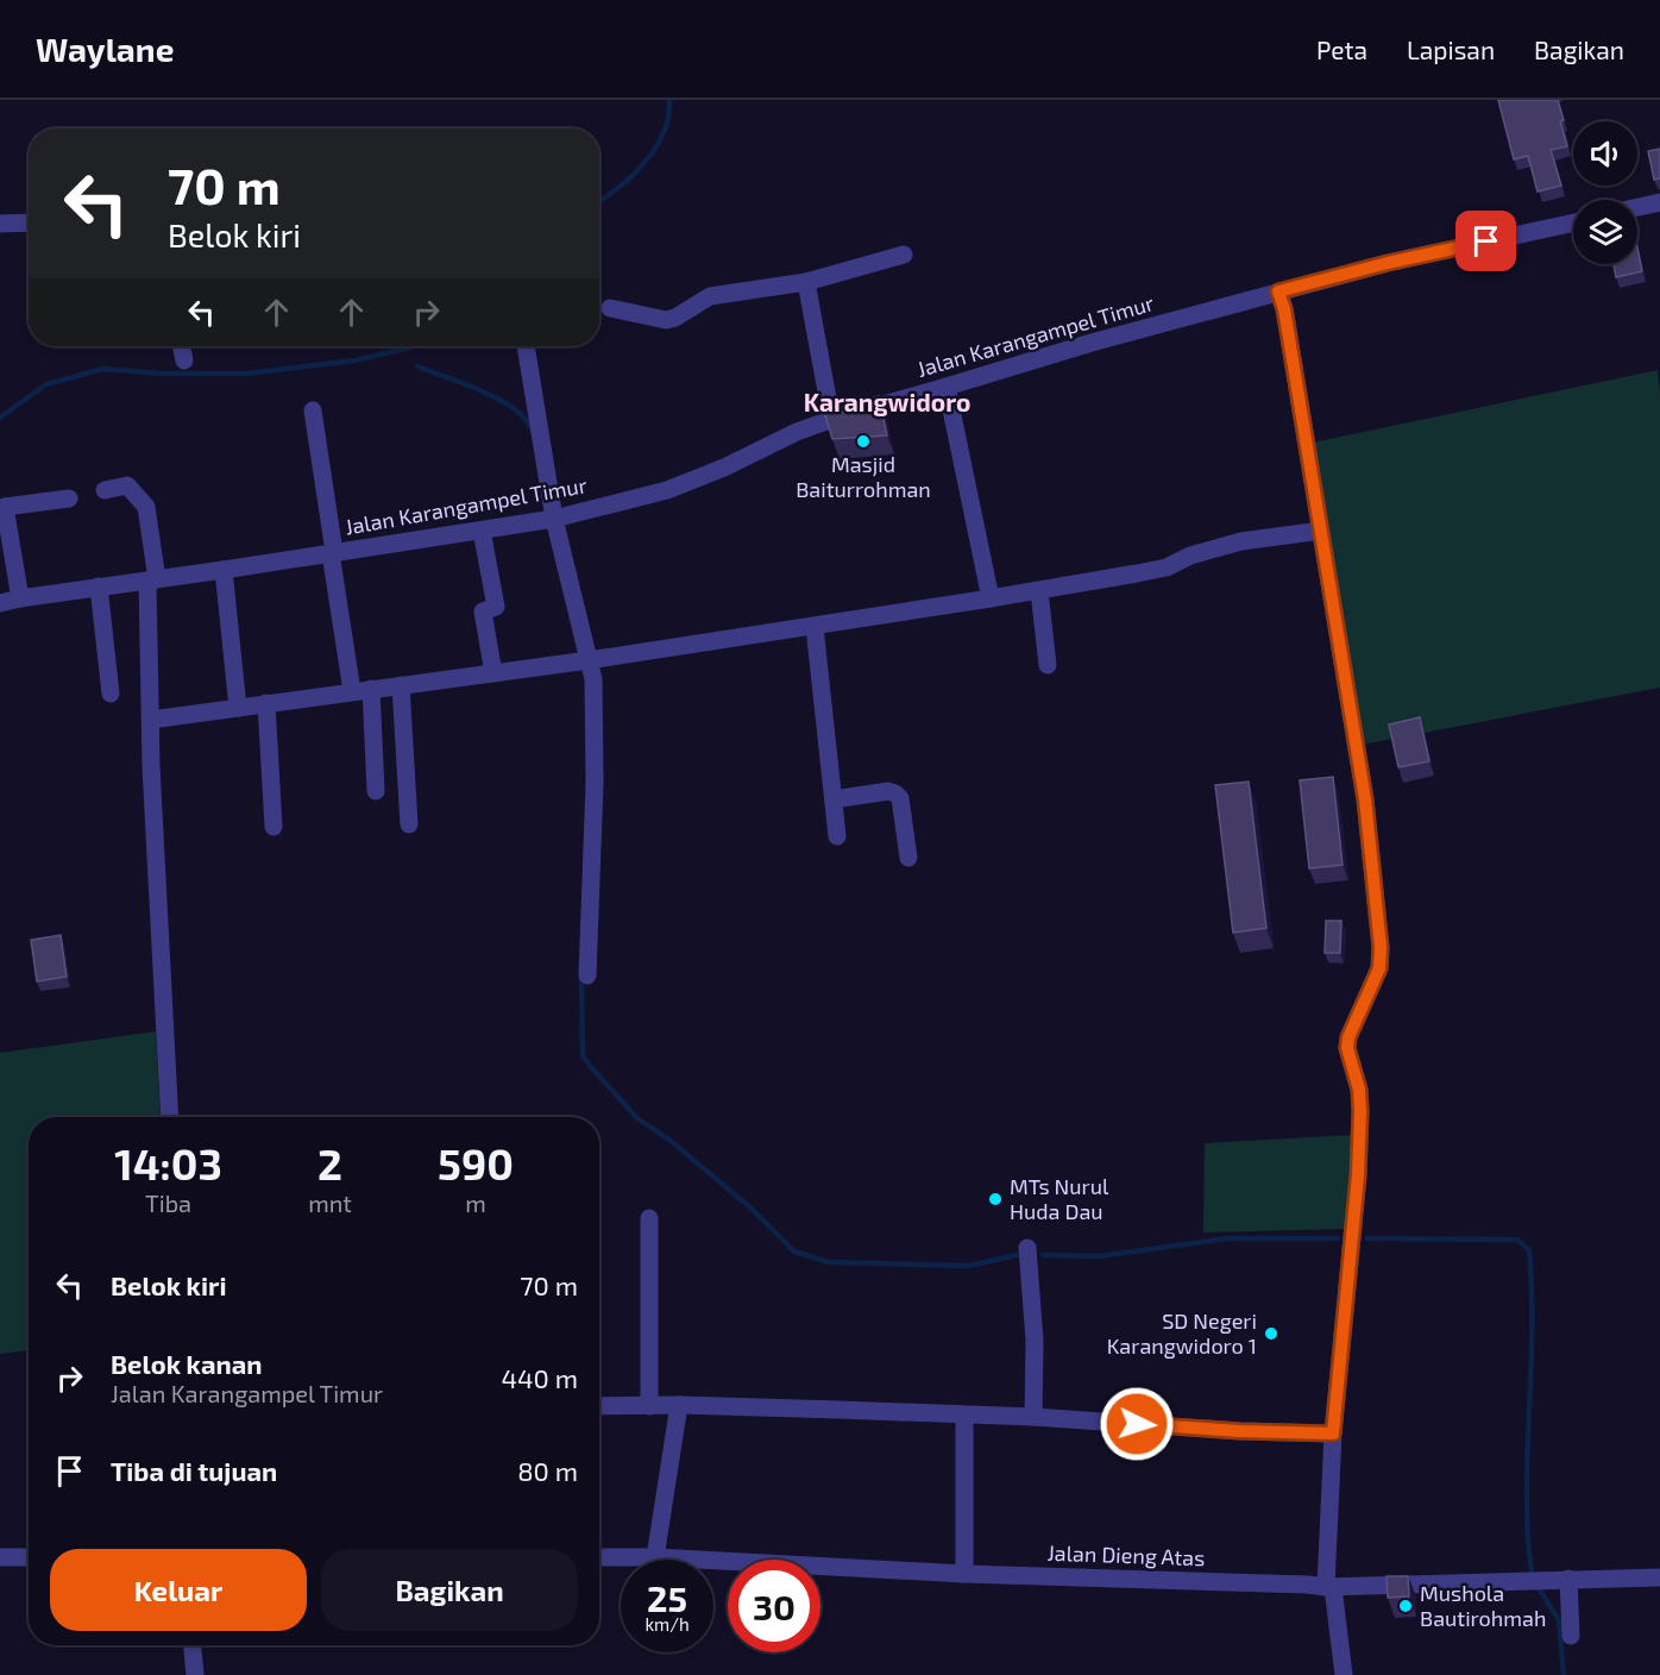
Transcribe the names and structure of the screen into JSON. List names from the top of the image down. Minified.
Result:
{"streets":{"street":["Jalan Karangampel Timur","Jalan Dieng Atas"]},"districts":["Karangwidoro"],"places":["Masjid Baiturrohman","MTs Nurul Huda Dau","SD Negeri Karangwidoro 1","Mushola Bautirohmah"],"page":{"header":"Waylane","nav":["Peta","Lapisan","Bagikan"],"turn":["70 m","Belok kiri"],"eta":["14:03","Tiba","2","mnt","590","m"],"list":[{"name":"Belok kiri","value":"70 m"},{"name":"Belok kanan","note":"Jalan Karangampel Timur","value":"440 m"},{"name":"Tiba di tujuan","value":"80 m"}],"buttons":["Keluar","Bagikan"],"speed":"25 km/h","limit":"30"}}
